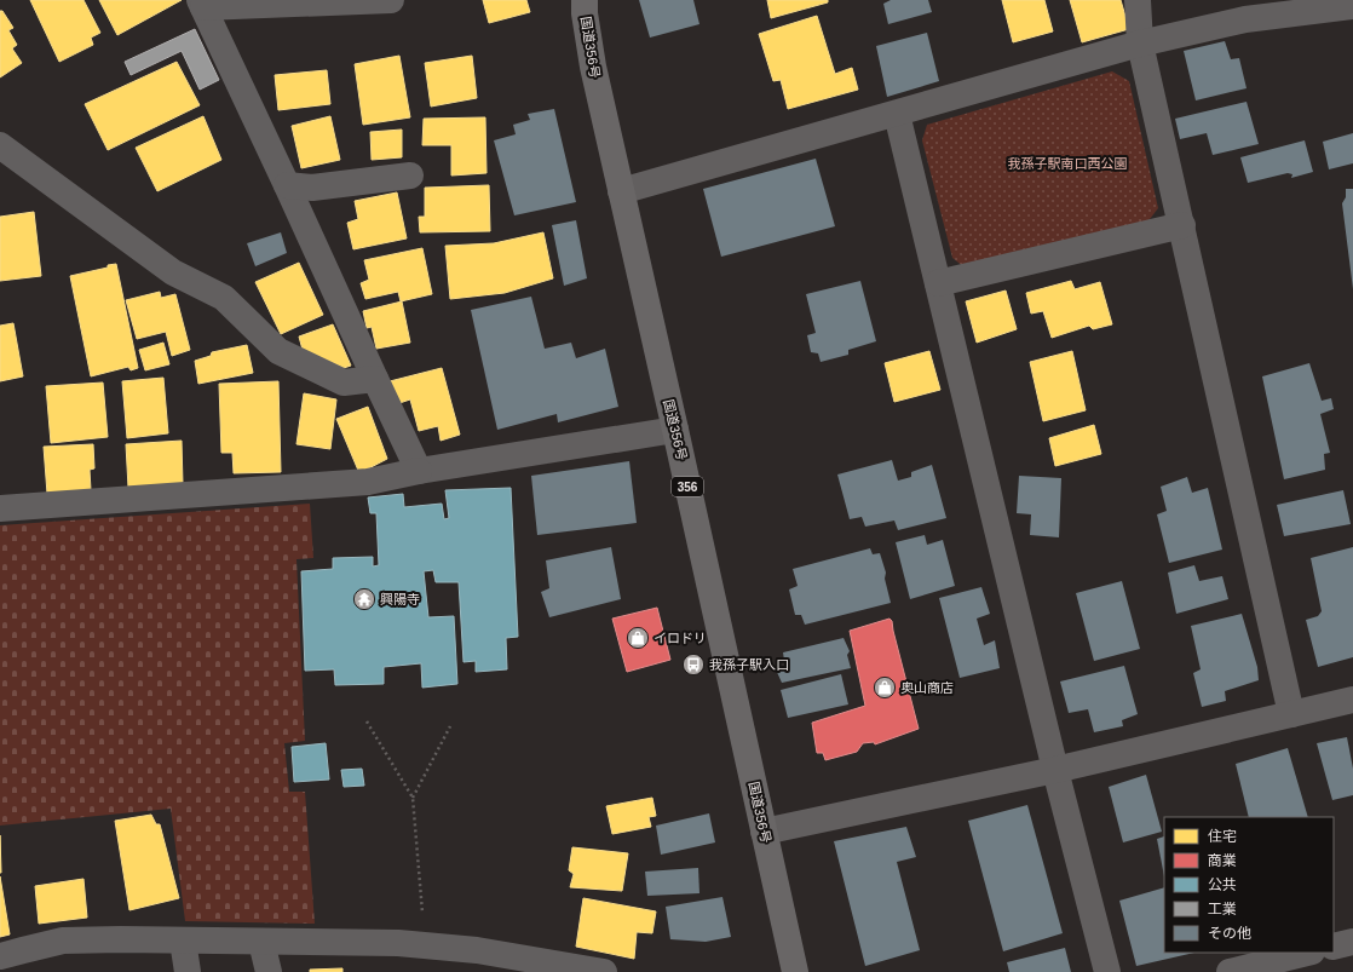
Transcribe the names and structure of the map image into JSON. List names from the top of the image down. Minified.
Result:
{"streets":{"highway":["国道356号","356"]},"parks":["我孫子駅南口西公園"],"places":{"temple":["興陽寺"],"shop":["イロドリ","奥山商店"],"bus stop":["我孫子駅入口"]},"legend":["住宅","商業","公共","工業","その他"]}
